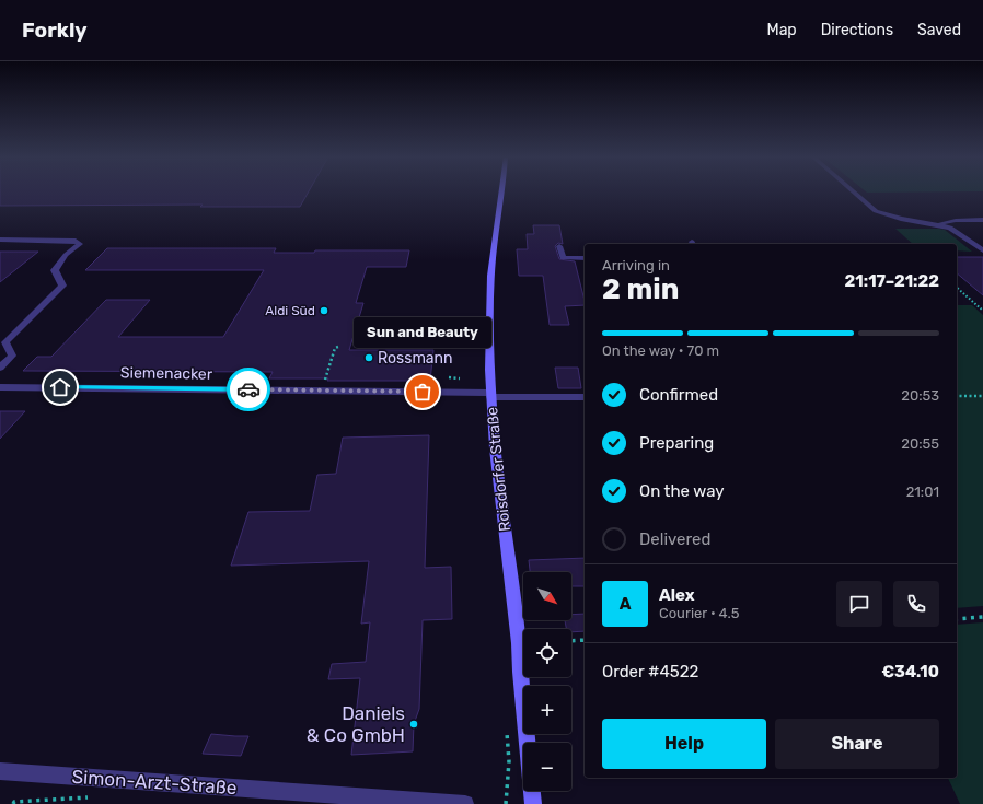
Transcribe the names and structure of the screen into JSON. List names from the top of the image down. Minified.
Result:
{"streets":{"main road":["Roisdorfer Straße"],"street":["Siemenacker","Simon-Arzt-Straße"]},"crossings":[["Siemenacker","Roisdorfer Straße"]],"places":["Aldi Süd","Rossmann","Sun and Beauty","Daniels & Co GmbH"],"north":"bottom right","page":{"header":"Forkly","nav":["Map","Directions","Saved"],"heading":["2 min","Arriving in","21:17–21:22"],"panel":["Alex","Courier · 4.5","Order #4522","€34.10"],"bubble":"Sun and Beauty","bar":"On the way · 70 m","list":[["Confirmed","20:53"],["Preparing","20:55"],["On the way","21:01"],"Delivered"],"map_buttons":["+","−"],"round":"A","buttons":["Help","Share"]}}
